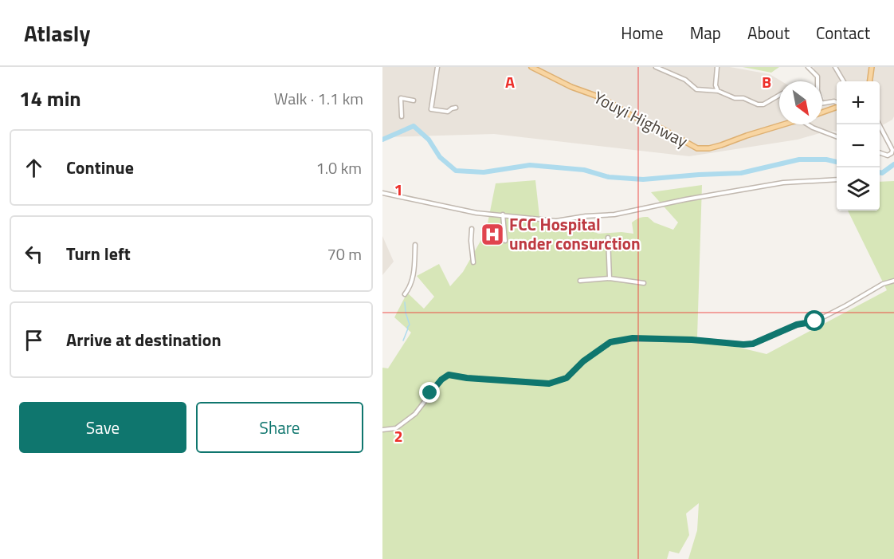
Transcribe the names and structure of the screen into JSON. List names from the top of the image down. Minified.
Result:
{"streets":{"main road":["Youyi Highway"]},"places":{"hospital":["FCC Hospital under consurction"]},"north":"bottom right","page":{"header":"Atlasly","nav":["Home","Map","About","Contact"],"heading":["14 min","Walk · 1.1 km"],"map_buttons":["+","−"],"list":[["Continue","1.0 km"],["Turn left","70 m"],"Arrive at destination"],"buttons":["Save","Share"]},"grid":{"columns":["A","B"],"rows":["1","2"]}}
